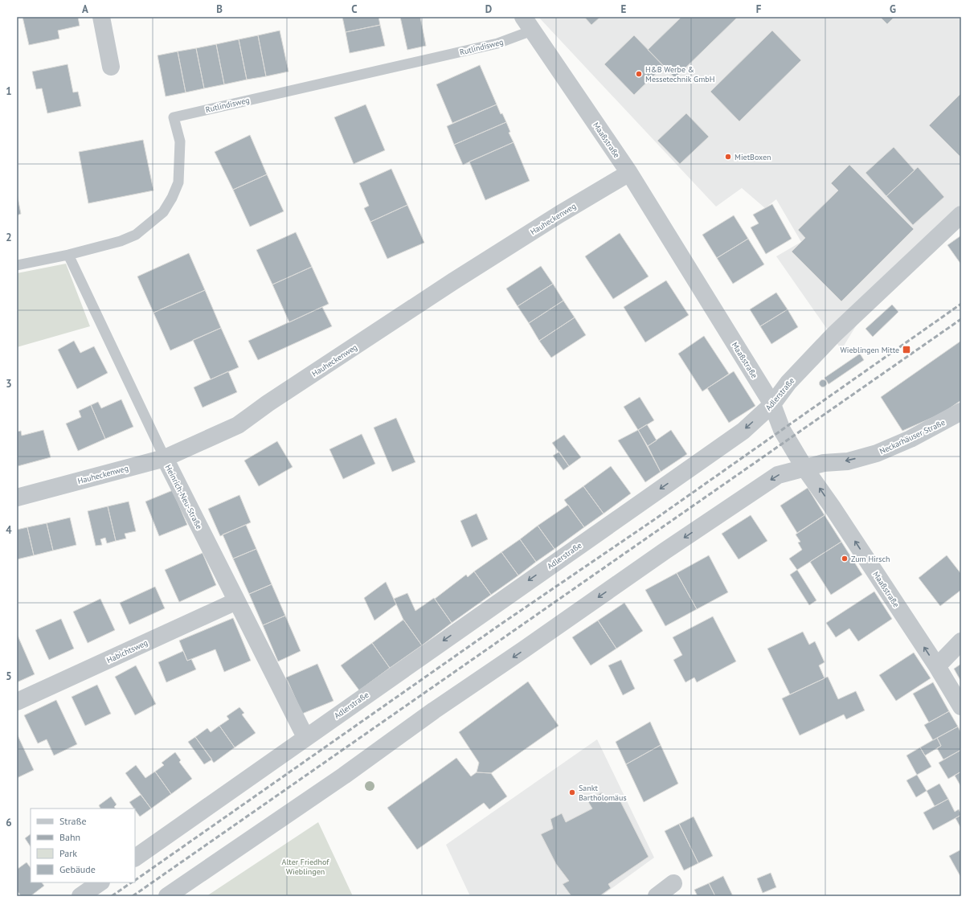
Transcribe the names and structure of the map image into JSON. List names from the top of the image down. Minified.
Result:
{"streets":{"street":["Maaßstraße","Hauheckenweg","Adlerstraße","Neckarhäuser Straße","Heinrich-Neu-Straße","Habichtsweg"],"lane":["Rutlindisweg"]},"crossings":[["Rutlindisweg","Maaßstraße"],["Rutlindisweg","Heinrich-Neu-Straße"],["Maaßstraße","Hauheckenweg"],["Maaßstraße","Adlerstraße"],["Maaßstraße","Neckarhäuser Straße"],["Hauheckenweg","Heinrich-Neu-Straße"],["Adlerstraße","Heinrich-Neu-Straße"],["Heinrich-Neu-Straße","Habichtsweg"]],"one_way":["Neckarhäuser Straße"],"parks":["Alter Friedhof Wieblingen"],"places":{"other":["H&B Werbe & Messetechnik GmbH","MietBoxen","Zum Hirsch","Sankt Bartholomäus"],"transit":["Wieblingen Mitte"]},"legend":["Straße","Bahn","Park","Gebäude"],"grid":{"columns":["A","B","C","D","E","F","G"],"rows":["1","2","3","4","5","6"]}}
